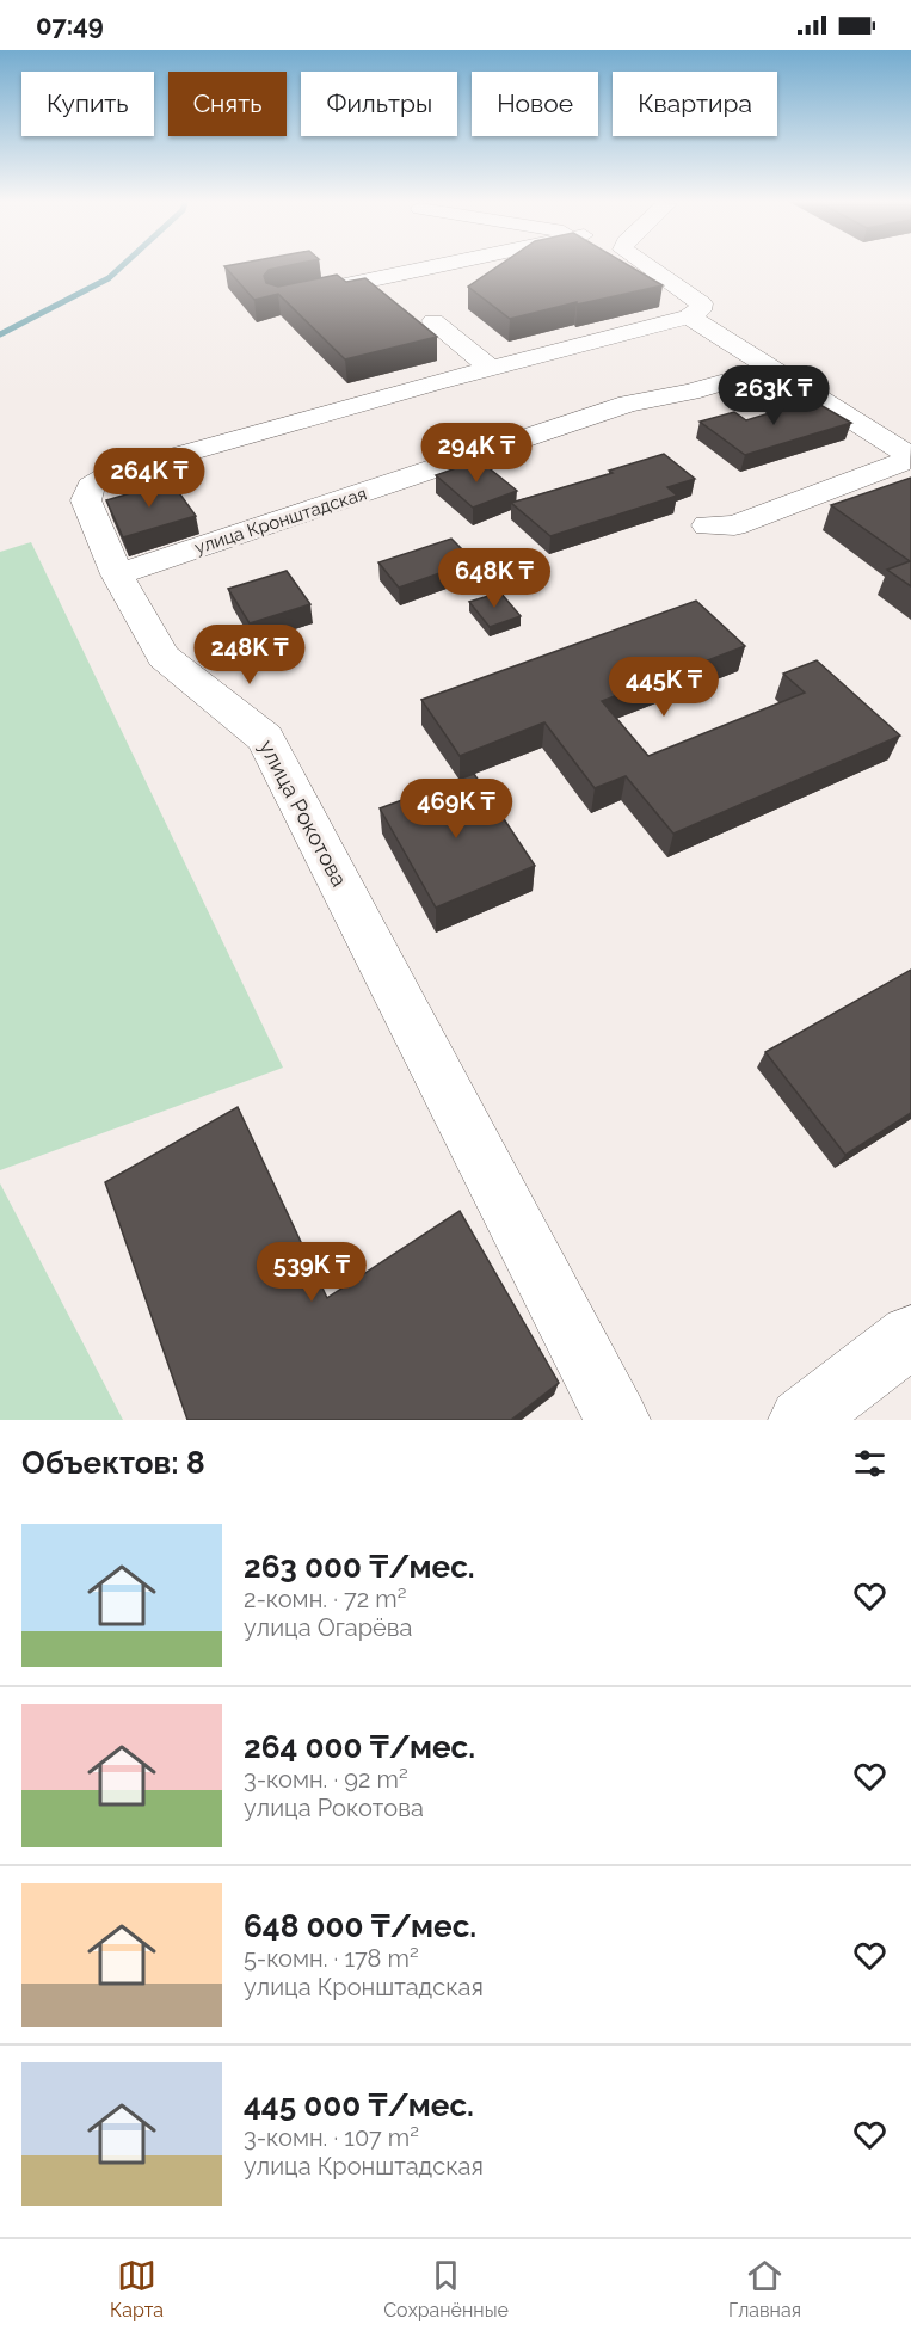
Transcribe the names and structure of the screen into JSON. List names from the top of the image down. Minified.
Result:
{"streets":{"street":["улица Кронштадская","улица Рокотова"]},"crossings":[["улица Кронштадская","улица Рокотова"]],"page":{"status":"07:49","chip":["Купить","Снять","Фильтры","Новое","Квартира"],"price":["263K ₸","294K ₸","264K ₸","648K ₸","248K ₸","445K ₸","469K ₸","539K ₸"],"heading":"Объектов: 8","list":[{"name":"263 000 ₸/мес.","note":"2-комн. · 72 m² · улица Огарёва"},{"name":"264 000 ₸/мес.","note":"3-комн. · 92 m² · улица Рокотова"},{"name":"648 000 ₸/мес.","note":"5-комн. · 178 m² · улица Кронштадская"},{"name":"445 000 ₸/мес.","note":"3-комн. · 107 m² · улица Кронштадская"}],"tabs":["Карта","Сохранённые","Главная"]}}
